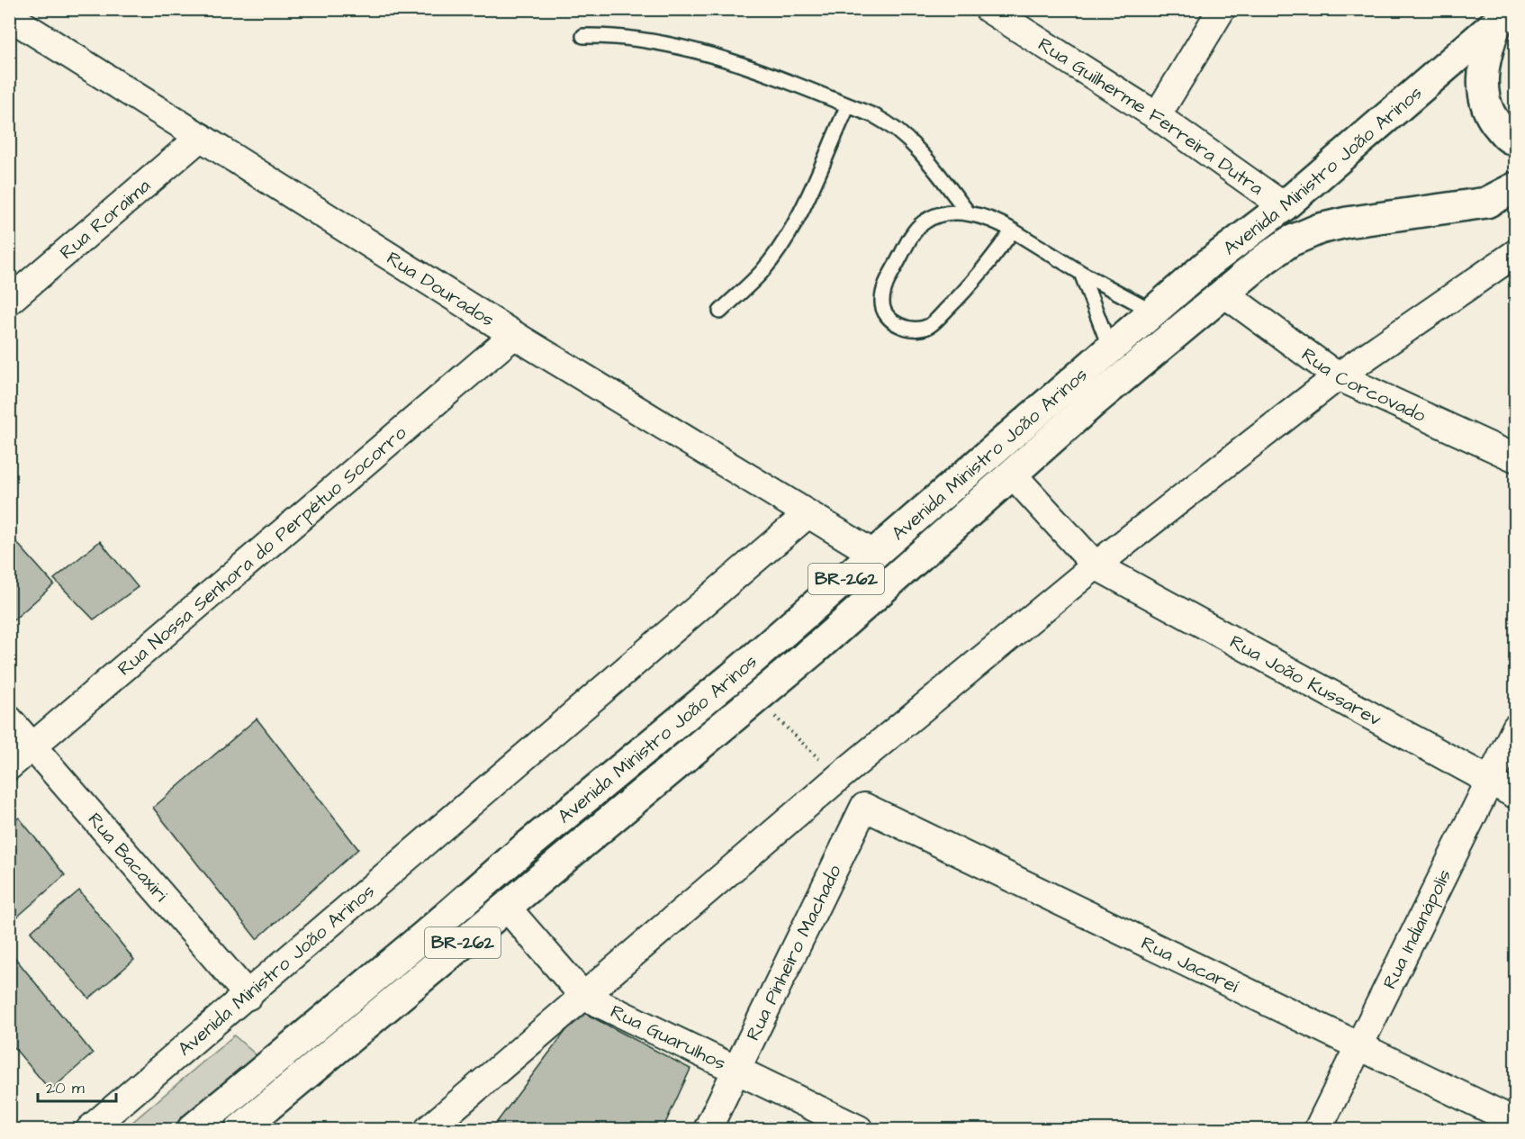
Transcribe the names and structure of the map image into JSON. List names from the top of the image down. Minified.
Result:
{"streets":{"highway":["Avenida Ministro João Arinos","BR-262"],"street":["Rua Guilherme Ferreira Dutra","Rua Roraima","Rua Dourados","Rua Corcovado","Rua Nossa Senhora do Perpétuo Socorro","Rua João Kussarev","Rua Bacaxiri","Rua Indianápolis","Rua Pinheiro Machado","Rua Jacareí","Rua Guarulhos"]},"crossings":[["Rua Guilherme Ferreira Dutra","Avenida Ministro João Arinos"],["Avenida Ministro João Arinos","Rua Dourados"],["Avenida Ministro João Arinos","Rua Corcovado"],["Avenida Ministro João Arinos","Rua João Kussarev"],["Avenida Ministro João Arinos","Rua Bacaxiri"],["Avenida Ministro João Arinos","Rua Guarulhos"],["Rua Roraima","Rua Dourados"],["Rua Dourados","Rua Nossa Senhora do Perpétuo Socorro"],["Rua Nossa Senhora do Perpétuo Socorro","Rua Bacaxiri"],["Rua João Kussarev","Rua Indianápolis"],["Rua Indianápolis","Rua Jacareí"],["Rua Pinheiro Machado","Rua Jacareí"],["Rua Pinheiro Machado","Rua Guarulhos"]],"scale_bar":"20 m"}
